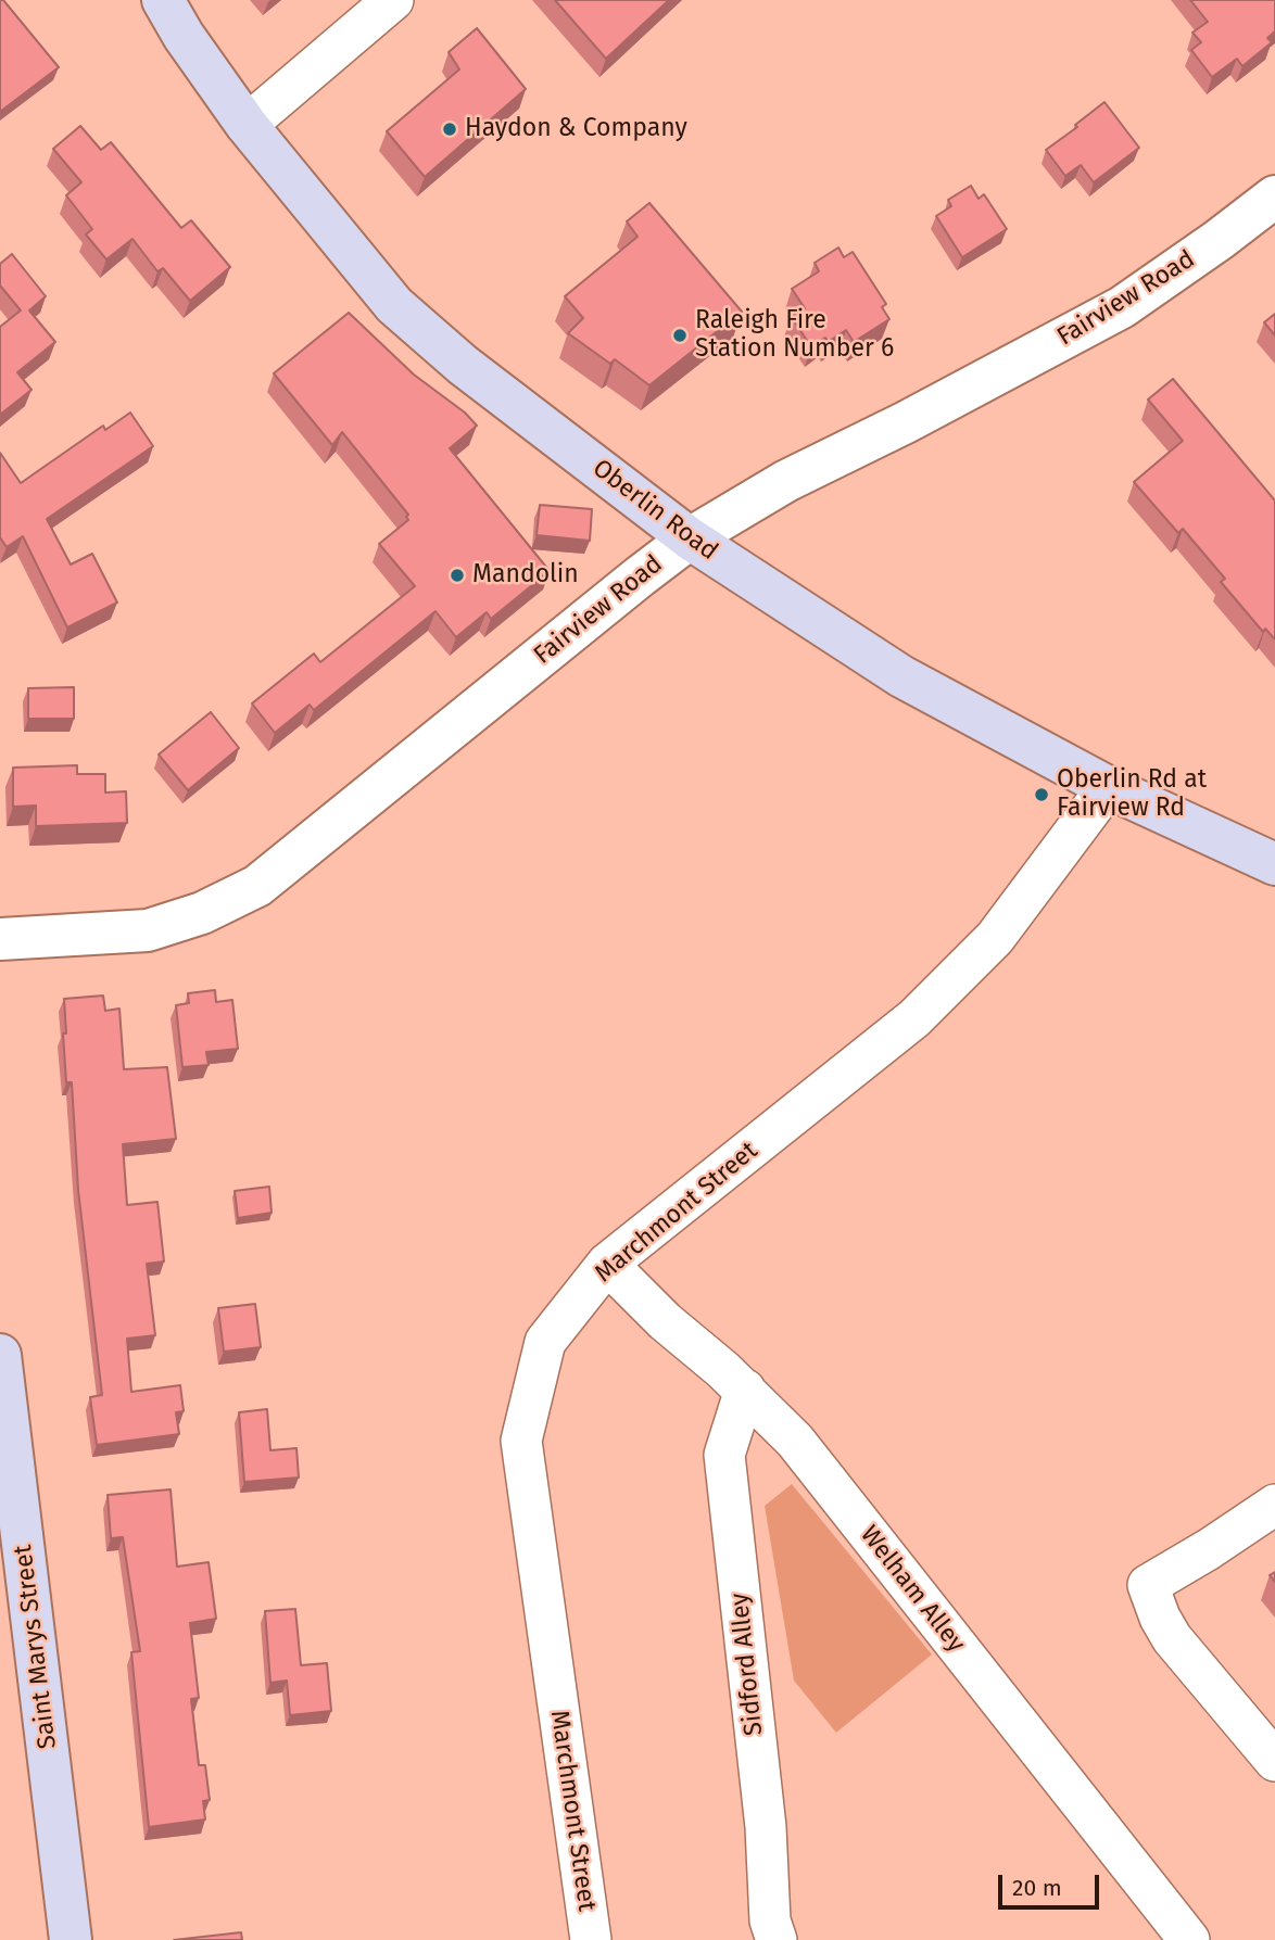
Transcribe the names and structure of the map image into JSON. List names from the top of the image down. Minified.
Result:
{"streets":{"main road":["Oberlin Road","Saint Marys Street"],"street":["Fairview Road","Marchmont Street","Welham Alley","Sidford Alley"]},"crossings":[["Fairview Road","Oberlin Road"],["Oberlin Road","Marchmont Street"],["Marchmont Street","Welham Alley"],["Welham Alley","Sidford Alley"]],"places":["Haydon & Company","Raleigh Fire Station Number 6","Mandolin","Oberlin Rd at Fairview Rd"],"scale_bar":"20 m"}
